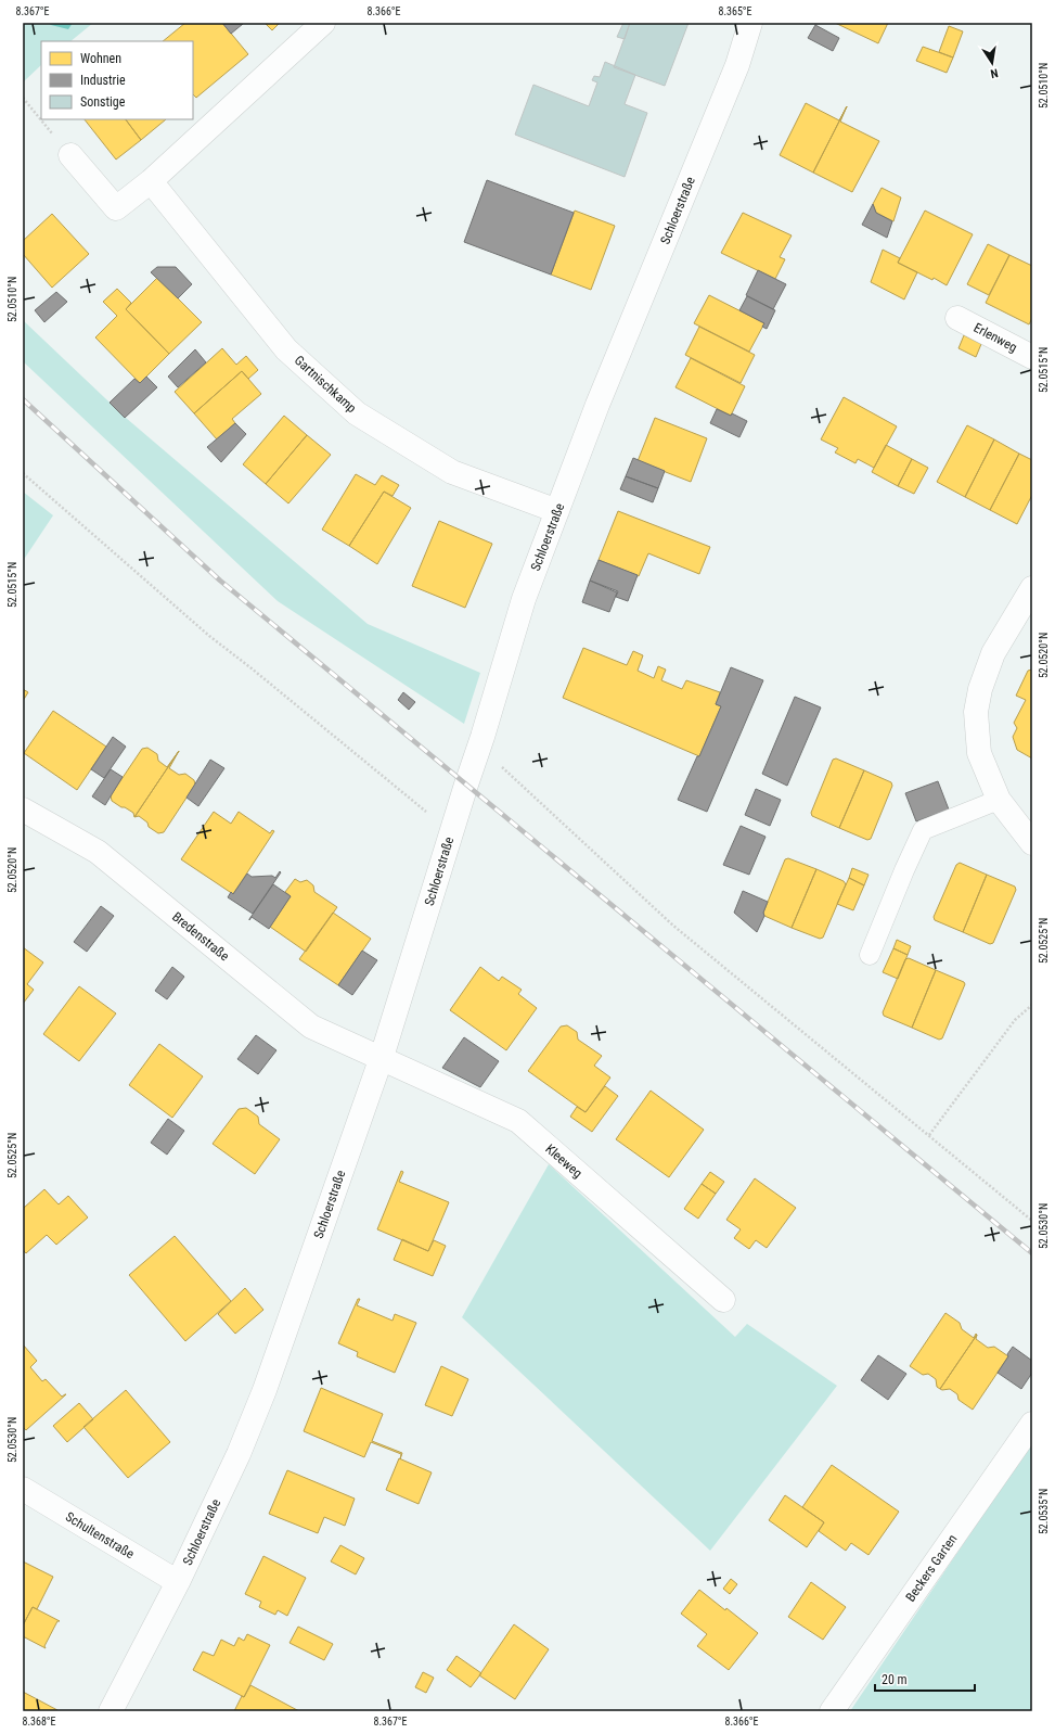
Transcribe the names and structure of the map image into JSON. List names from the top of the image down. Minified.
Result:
{"streets":{"street":["Schloerstraße","Erlenweg","Gartnischkamp","Bredenstraße","Kleeweg","Schultenstraße","Beckers Garten"]},"crossings":[["Schloerstraße","Gartnischkamp"],["Schloerstraße","Bredenstraße"],["Schloerstraße","Kleeweg"],["Schloerstraße","Schultenstraße"],["Bredenstraße","Kleeweg"]],"legend":["Wohnen","Industrie","Sonstige"],"scale_bar":"20 m","north":"bottom","coordinates":["8.367°E","8.366°E","8.365°E","52.0510°N","52.0515°N","52.0520°N","52.0525°N","52.0530°N","52.0535°N","8.368°E"]}
